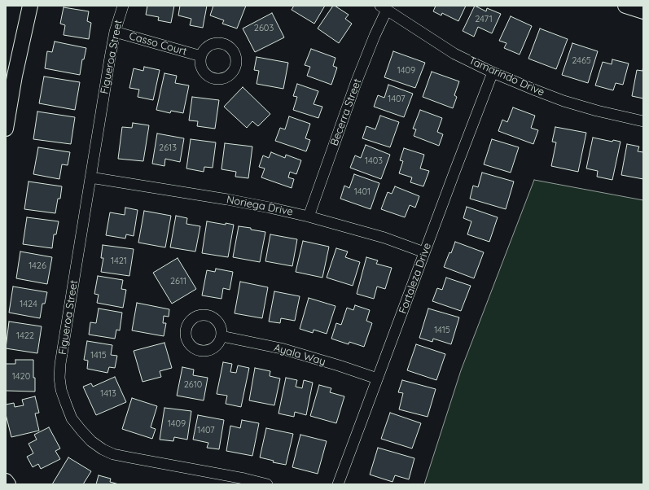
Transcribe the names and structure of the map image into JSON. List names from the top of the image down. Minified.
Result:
{"streets":{"street":["Casso Court","Figueroa Street","Tamarindo Drive","Becerra Street","Noriega Drive","Fortaleza Drive","Ayala Way"]},"crossings":[["Casso Court","Figueroa Street"],["Figueroa Street","Noriega Drive"],["Tamarindo Drive","Becerra Street"],["Tamarindo Drive","Fortaleza Drive"],["Becerra Street","Noriega Drive"],["Noriega Drive","Fortaleza Drive"],["Fortaleza Drive","Ayala Way"]],"house_numbers":["2471","2603","2465","1409","1407","2613","1403","1401","1421","1426","2611","1424","1415","1422","1415","1420","2610","1413","1409","1407"]}
